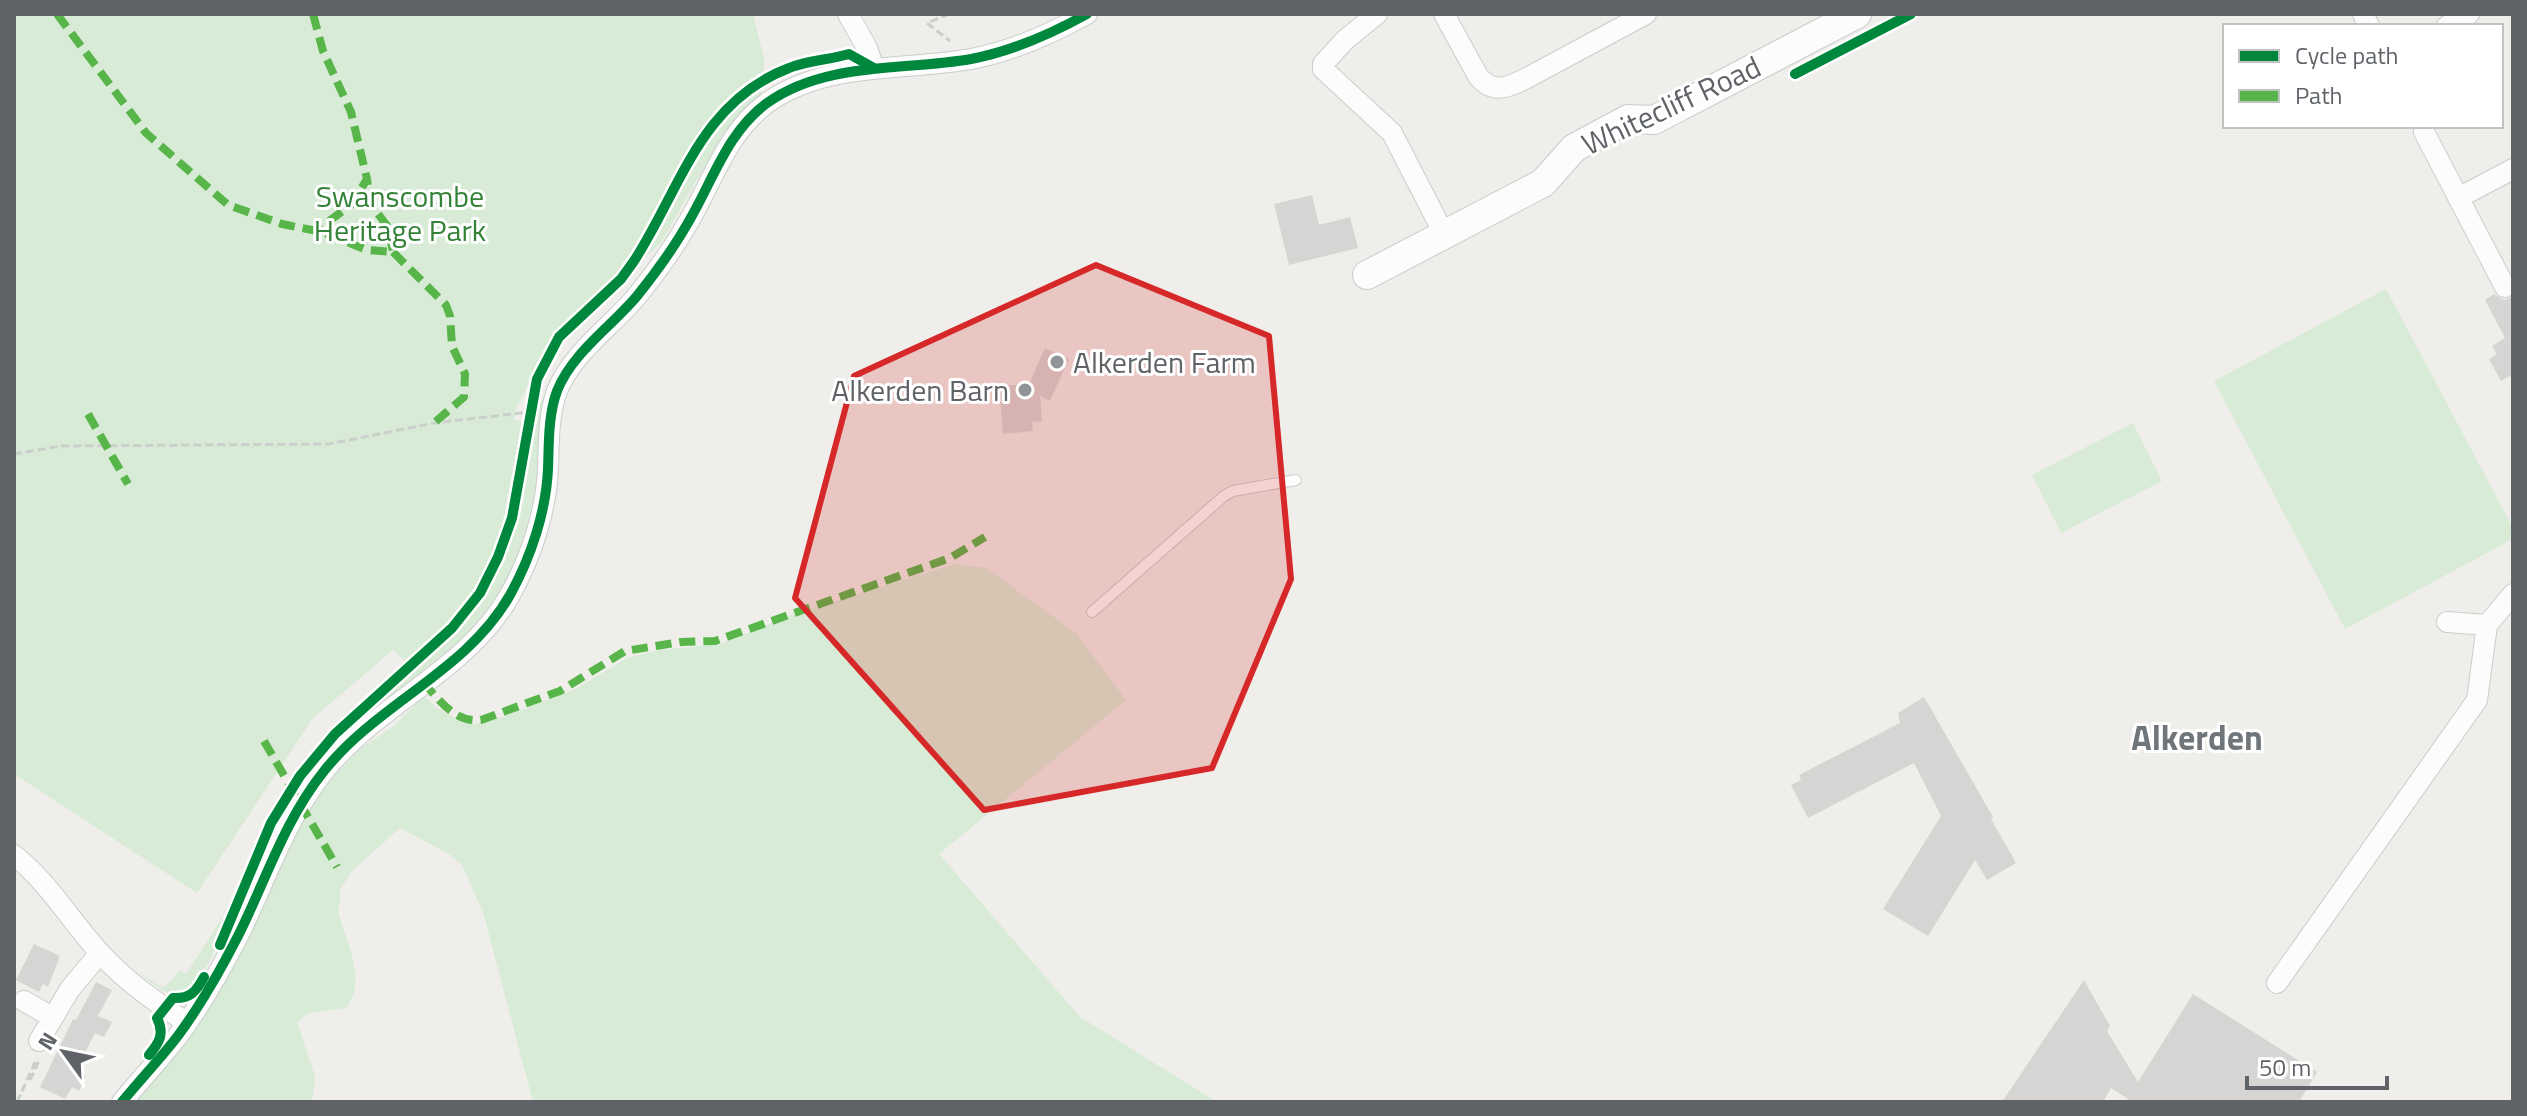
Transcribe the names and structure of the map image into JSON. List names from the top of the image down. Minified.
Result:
{"streets":{"street":["Whitecliff Road"]},"districts":["Alkerden"],"parks":["Swanscombe Heritage Park"],"places":["Alkerden Farm","Alkerden Barn"],"legend":["Cycle path","Path"],"scale_bar":"50 m","north":"top left"}
